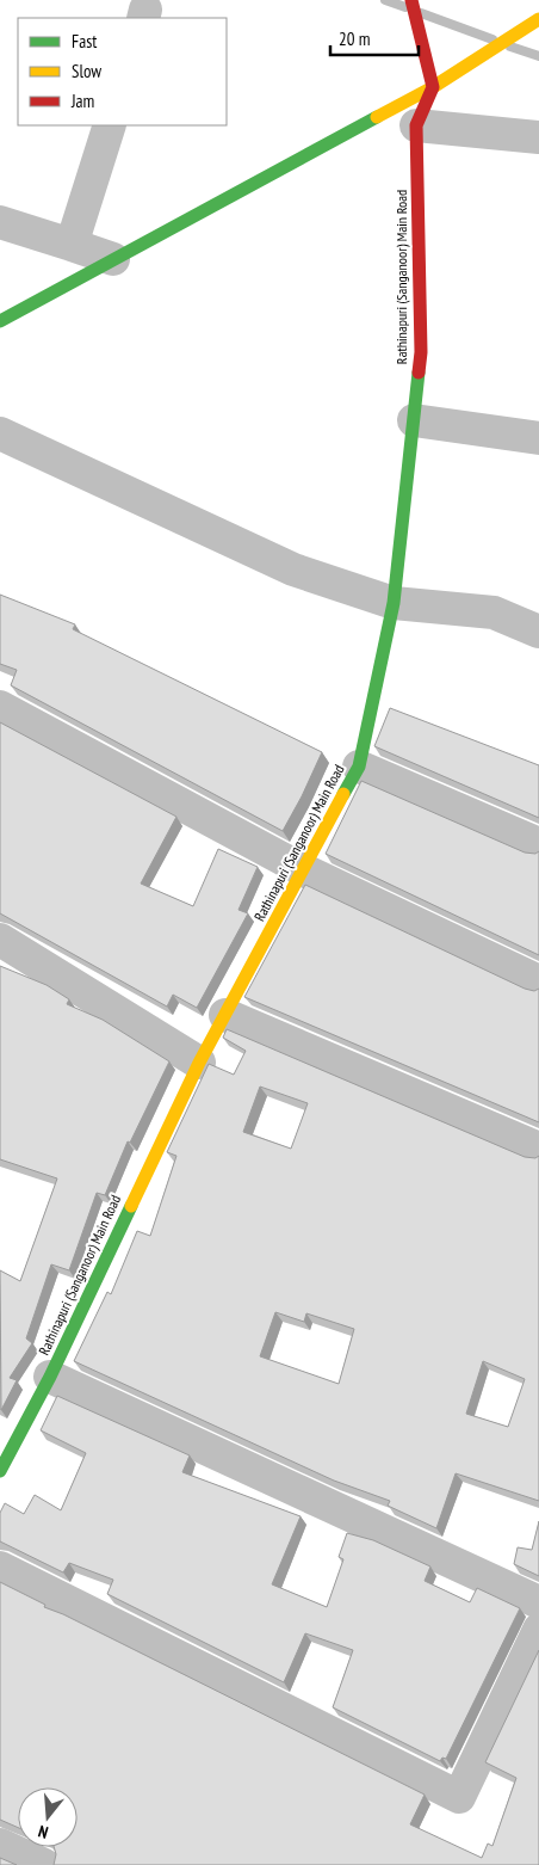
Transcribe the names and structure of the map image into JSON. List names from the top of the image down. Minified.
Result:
{"streets":{"street":["Rathinapuri (Sanganoor) Main Road"]},"legend":["Fast","Slow","Jam"],"scale_bar":"20 m","north":"bottom"}
